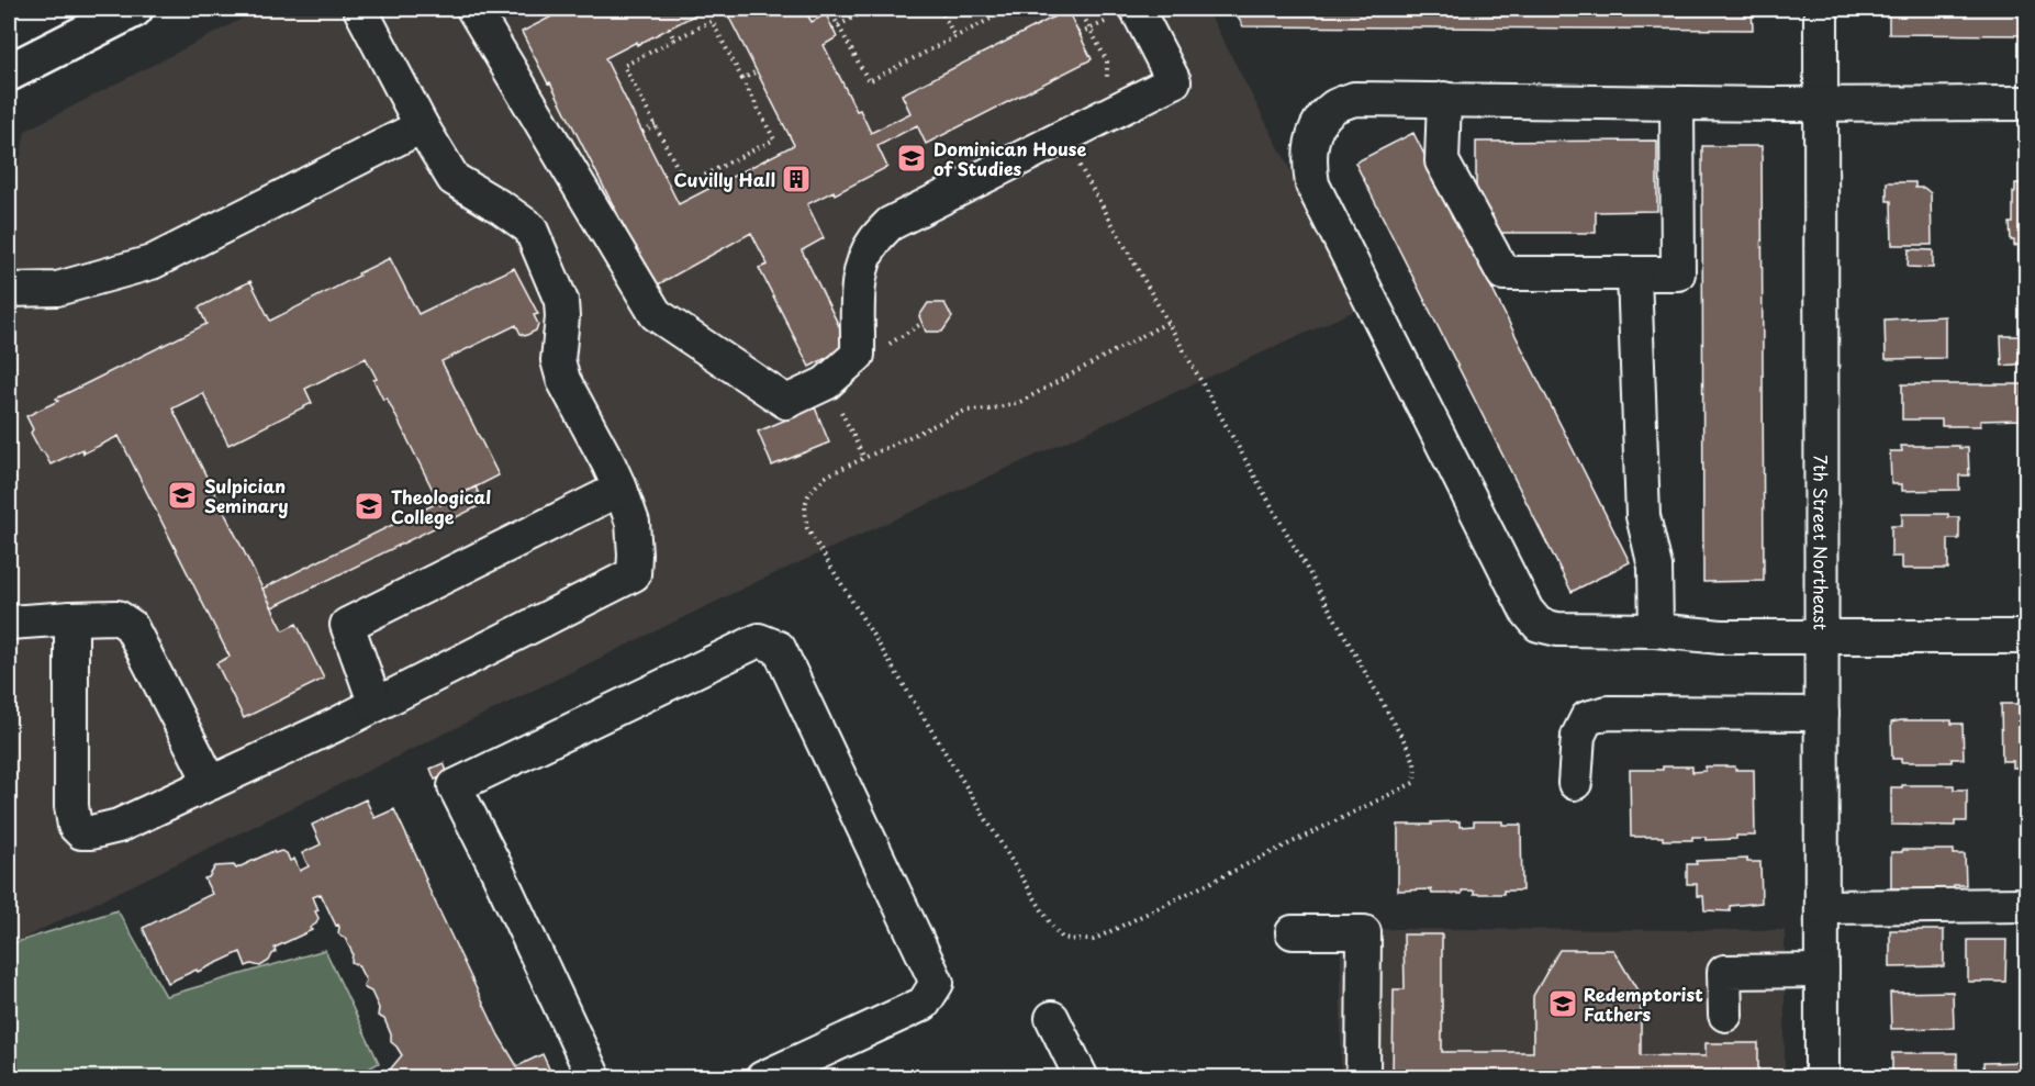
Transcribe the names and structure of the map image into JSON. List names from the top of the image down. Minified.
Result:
{"streets":{"street":["7th Street Northeast"]},"places":{"school or university":["Dominican House of Studies","Sulpician Seminary","Theological College","Redemptorist Fathers"],"building":["Cuvilly Hall"]}}
